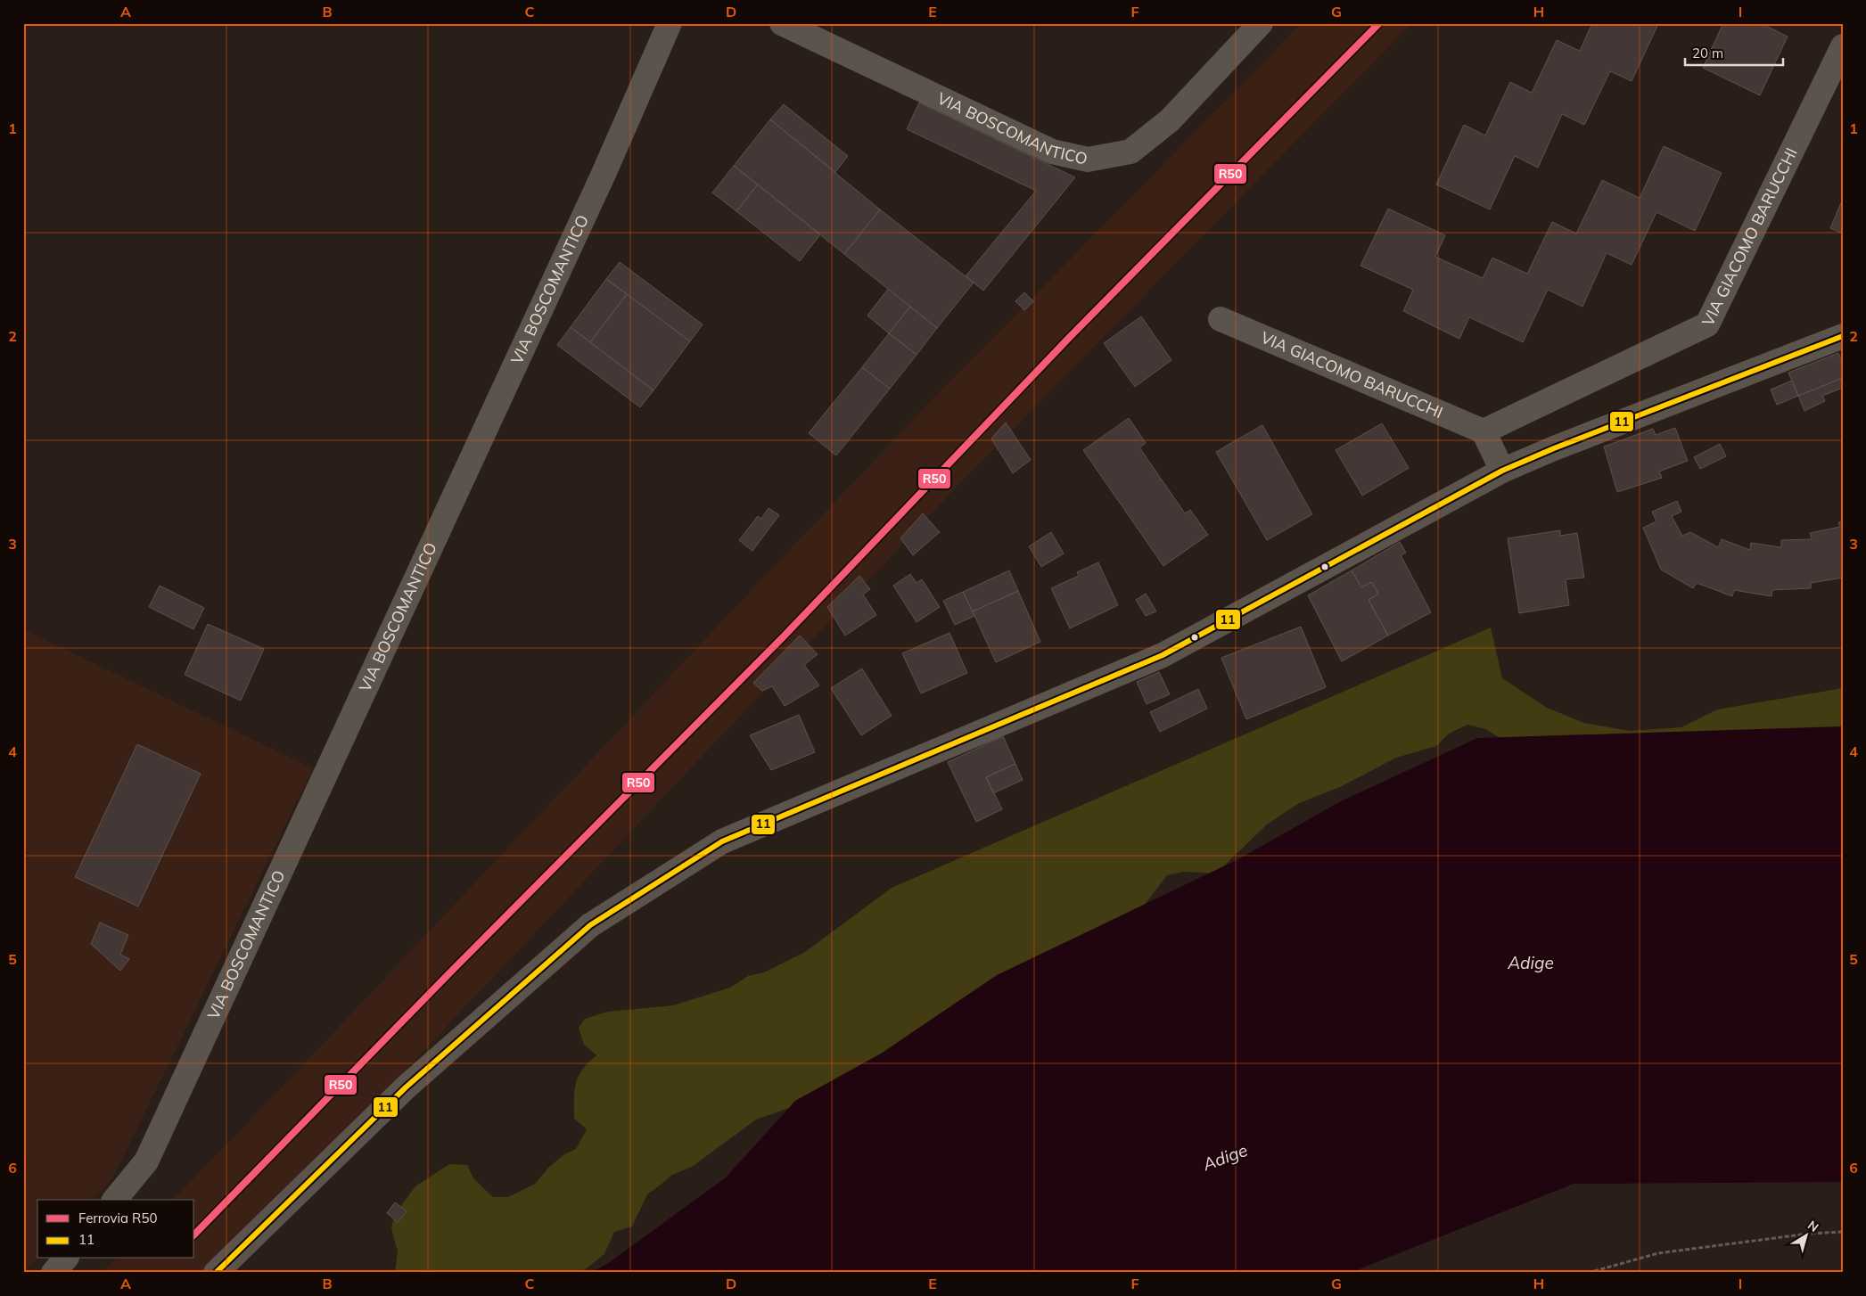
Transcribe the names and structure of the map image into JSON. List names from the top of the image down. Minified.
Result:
{"streets":{"street":["VIA BOSCOMANTICO","VIA GIACOMO BARUCCHI"]},"water":["Adige"],"lines":["rail line R50","transit line 11"],"legend":["Ferrovia R50","11"],"scale_bar":"20 m","north":"top right","grid":{"columns":["A","B","C","D","E","F","G","H","I"],"rows":["1","2","3","4","5","6"]}}
